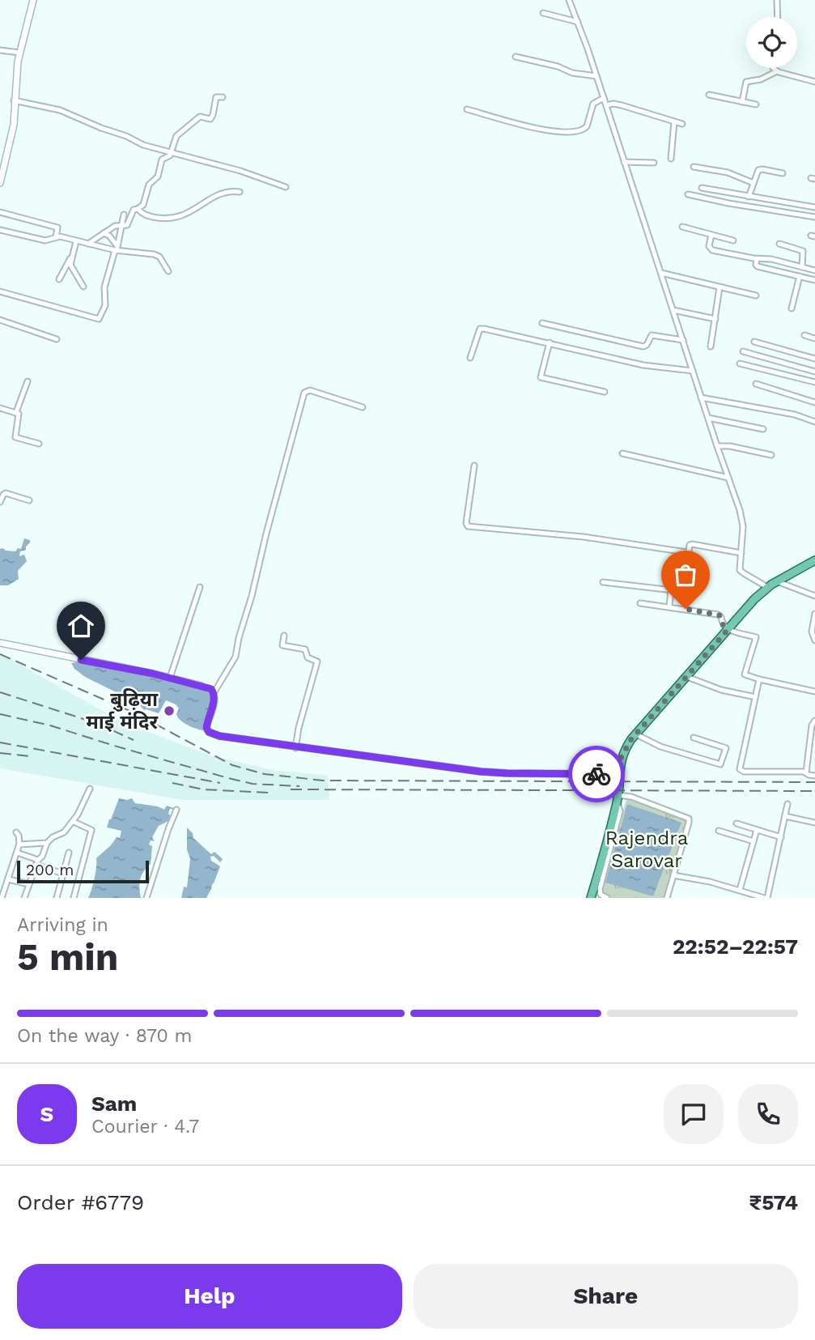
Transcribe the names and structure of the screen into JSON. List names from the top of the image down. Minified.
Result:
{"parks":["Rajendra Sarovar"],"places":["बुढ़िया माई मंदिर"],"scale_bar":"200 m","page":{"scale":"200 m","heading":["5 min","Arriving in","22:52–22:57"],"panel":["Sam","Courier · 4.7","Order #6779","₹574"],"bar":"On the way · 870 m","round":"S","buttons":["Help","Share"]}}
